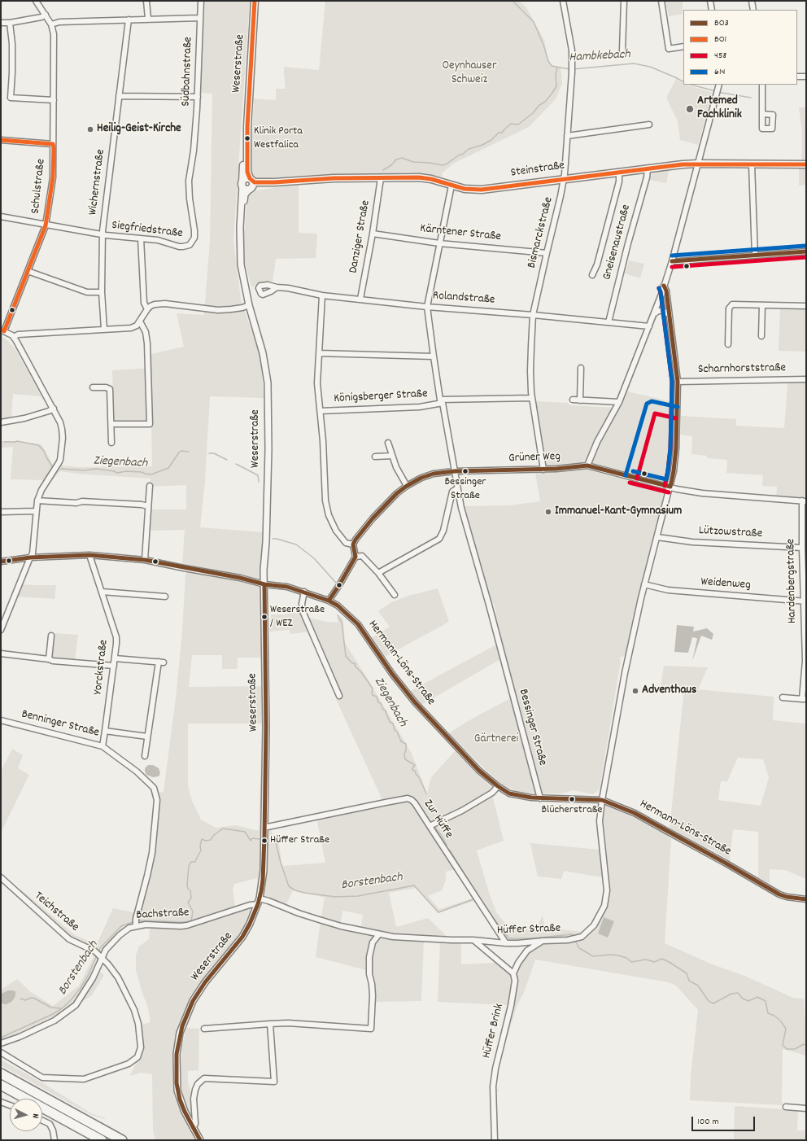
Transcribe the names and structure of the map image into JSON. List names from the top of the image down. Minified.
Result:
{"streets":{"main road":["Weserstraße","Steinstraße"],"street":["Südbahnstraße","Wichernstraße","Schulstraße","Siegfriedstraße","Bismarckstraße","Kärntener Straße","Danziger Straße","Gneisenaustraße","Rolandstraße","Scharnhorststraße","Königsberger Straße","Grüner Weg","Lützowstraße","Hardenbergstraße","Weidenweg","Hermann-Löns-Straße","Yorckstraße","Benninger Straße","Bessinger Straße","Zur Hüffe","Teichstraße","Bachstraße","Hüffer Straße","Hüffer Brink"]},"crossings":[["Weserstraße","Steinstraße"],["Weserstraße","Hermann-Löns-Straße"],["Weserstraße","Zur Hüffe"],["Weserstraße","Bachstraße"],["Weserstraße","Hüffer Straße"],["Südbahnstraße","Siegfriedstraße"],["Steinstraße","Bismarckstraße"],["Steinstraße","Danziger Straße"],["Steinstraße","Gneisenaustraße"],["Steinstraße","Bessinger Straße"],["Wichernstraße","Siegfriedstraße"],["Schulstraße","Siegfriedstraße"],["Bismarckstraße","Kärntener Straße"],["Bismarckstraße","Rolandstraße"],["Bismarckstraße","Königsberger Straße"],["Bismarckstraße","Grüner Weg"],["Kärntener Straße","Danziger Straße"],["Kärntener Straße","Bessinger Straße"],["Danziger Straße","Rolandstraße"],["Gneisenaustraße","Rolandstraße"],["Rolandstraße","Bessinger Straße"],["Königsberger Straße","Bessinger Straße"],["Grüner Weg","Hardenbergstraße"],["Grüner Weg","Bessinger Straße"],["Lützowstraße","Hardenbergstraße"],["Hardenbergstraße","Weidenweg"],["Hermann-Löns-Straße","Yorckstraße"],["Hermann-Löns-Straße","Bessinger Straße"],["Hermann-Löns-Straße","Hüffer Straße"],["Yorckstraße","Benninger Straße"],["Benninger Straße","Bachstraße"],["Zur Hüffe","Hüffer Straße"],["Teichstraße","Bachstraße"],["Bachstraße","Hüffer Straße"],["Hüffer Straße","Hüffer Brink"]],"water":["Hambkebach","Ziegenbach","Borstenbach"],"parks":["Oeynhauser Schweiz","Gärtnerei"],"places":["Artemed Fachklinik","Heilig-Geist-Kirche","Klinik Porta Westfalica","Bessinger Straße","Immanuel-Kant-Gymnasium","Weserstraße / WEZ","Adventhaus","Blücherstraße","Hüffer Straße"],"lines":["transit line BO1","transit line 614","transit line BO3","transit line 458"],"legend":["BO3","BO1","458","614"],"scale_bar":"100 m","north":"right"}
